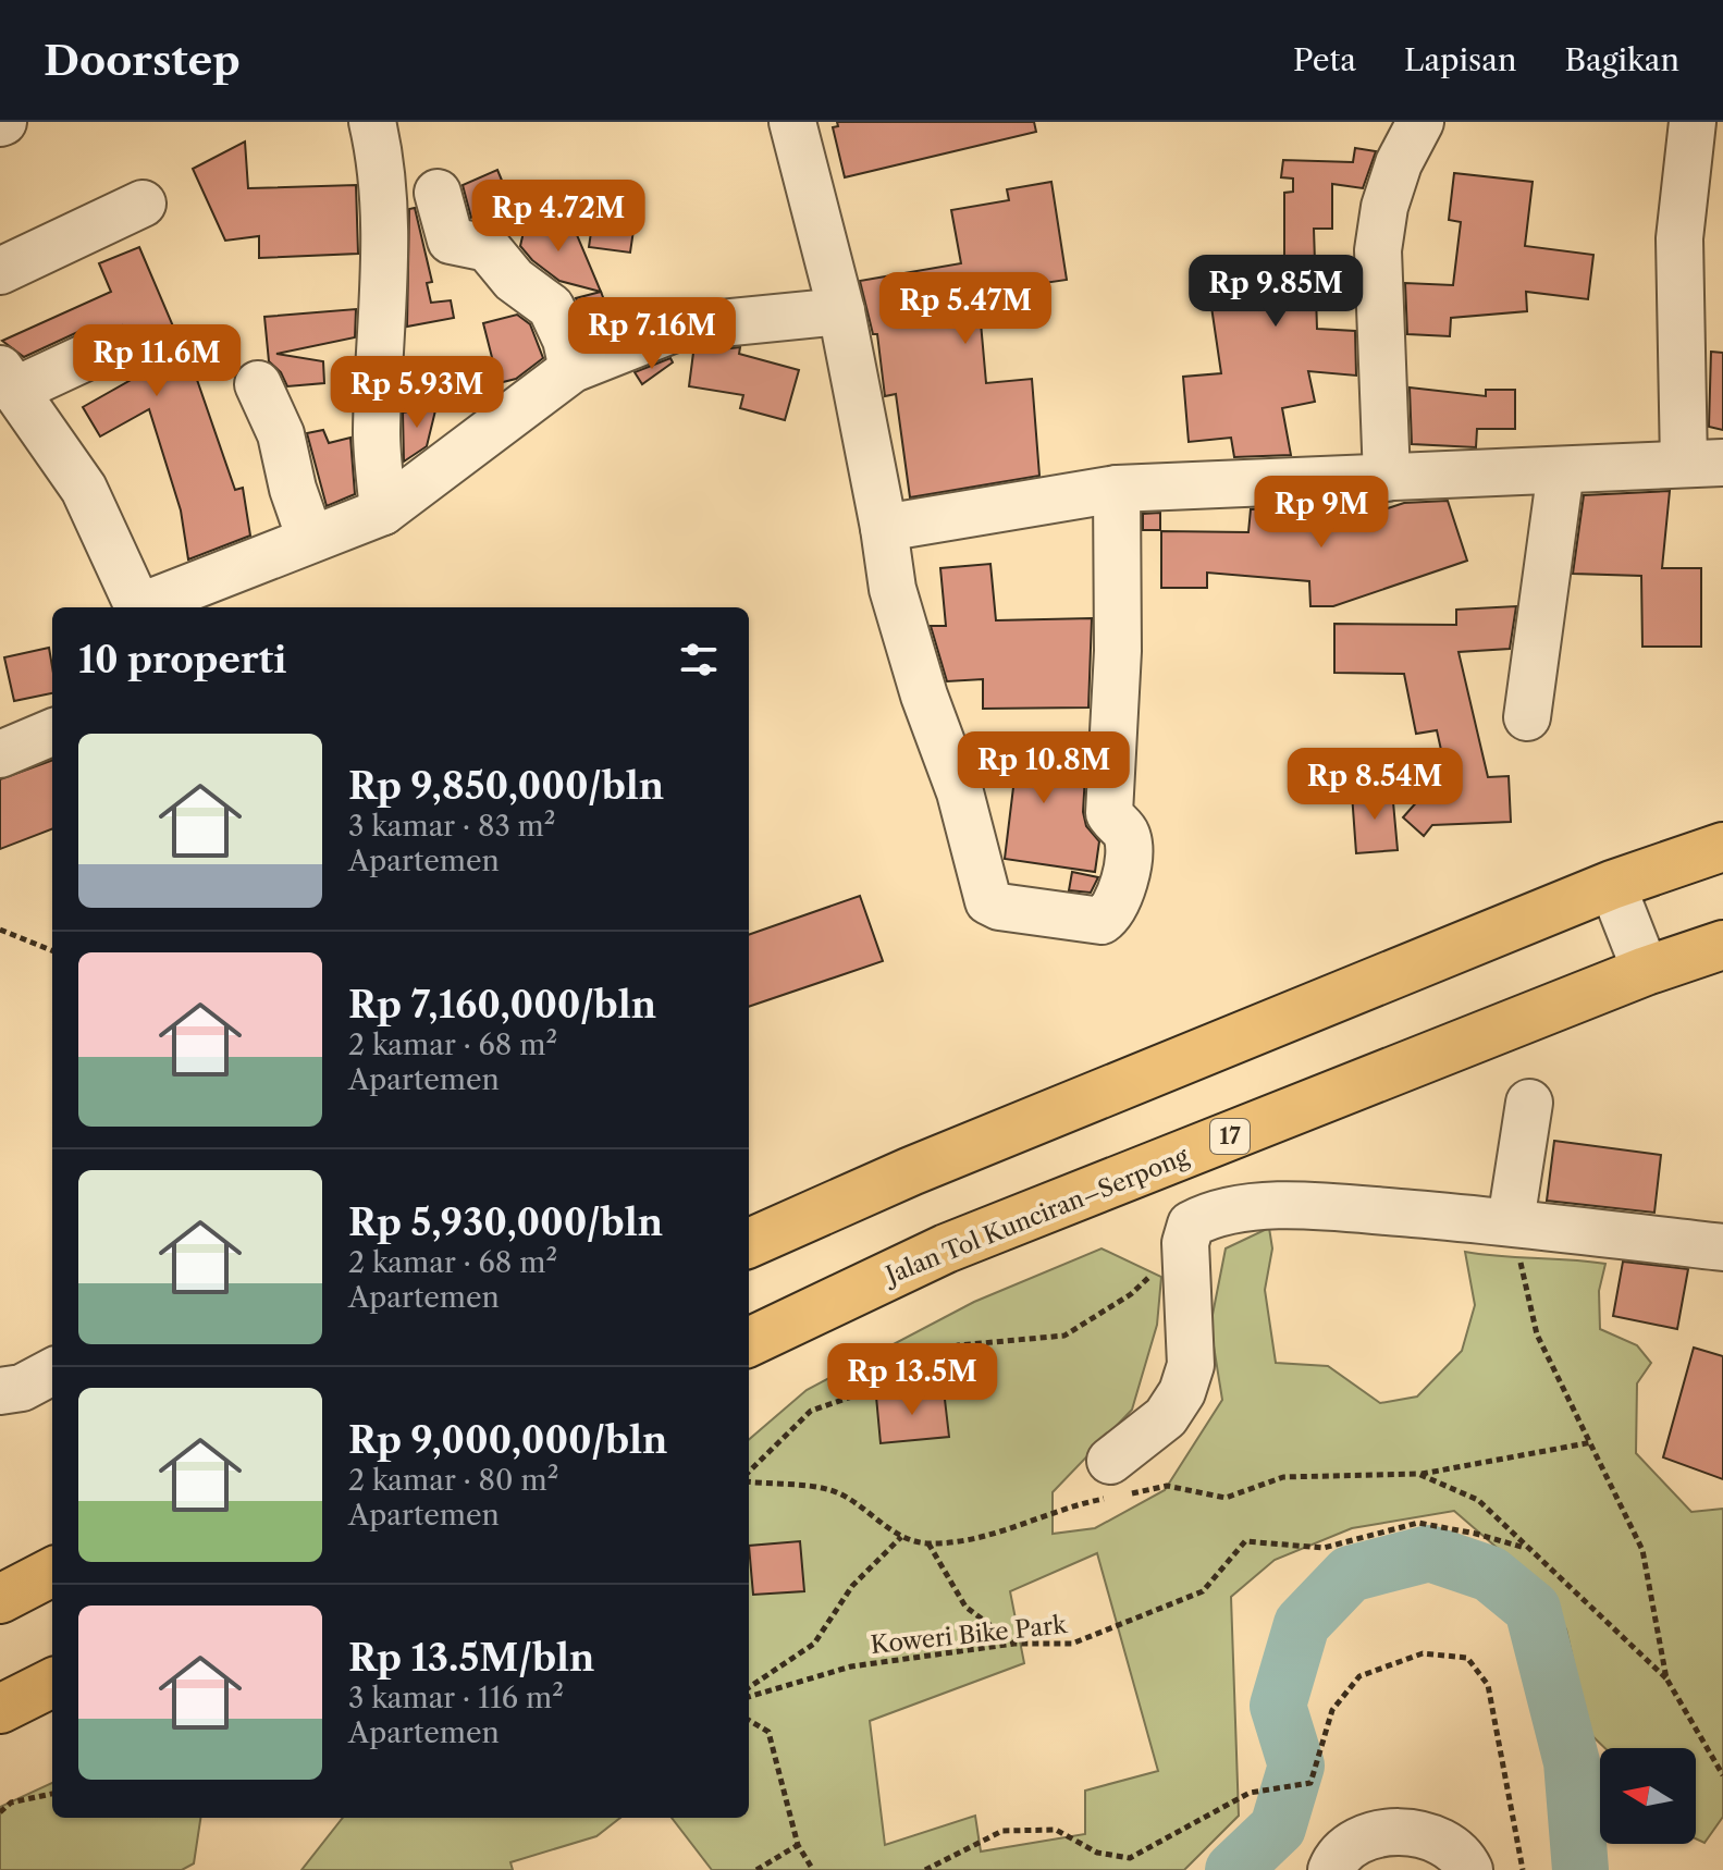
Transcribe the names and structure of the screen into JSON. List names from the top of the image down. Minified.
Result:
{"streets":{"highway":["17","Jalan Tol Kunciran–Serpong"],"path":["Koweri Bike Park"]},"north":"left","page":{"header":"Doorstep","nav":["Peta","Lapisan","Bagikan"],"price":["Rp 4.72M","Rp 9.85M","Rp 5.47M","Rp 7.16M","Rp 11.6M","Rp 5.93M","Rp 9M","Rp 10.8M","Rp 8.54M","Rp 13.5M"],"heading":"10 properti","list":[{"name":"Rp 9,850,000/bln","note":"3 kamar · 83 m² · Apartemen"},{"name":"Rp 7,160,000/bln","note":"2 kamar · 68 m² · Apartemen"},{"name":"Rp 5,930,000/bln","note":"2 kamar · 68 m² · Apartemen"},{"name":"Rp 9,000,000/bln","note":"2 kamar · 80 m² · Apartemen"},{"name":"Rp 13.5M/bln","note":"3 kamar · 116 m² · Apartemen"}]}}
